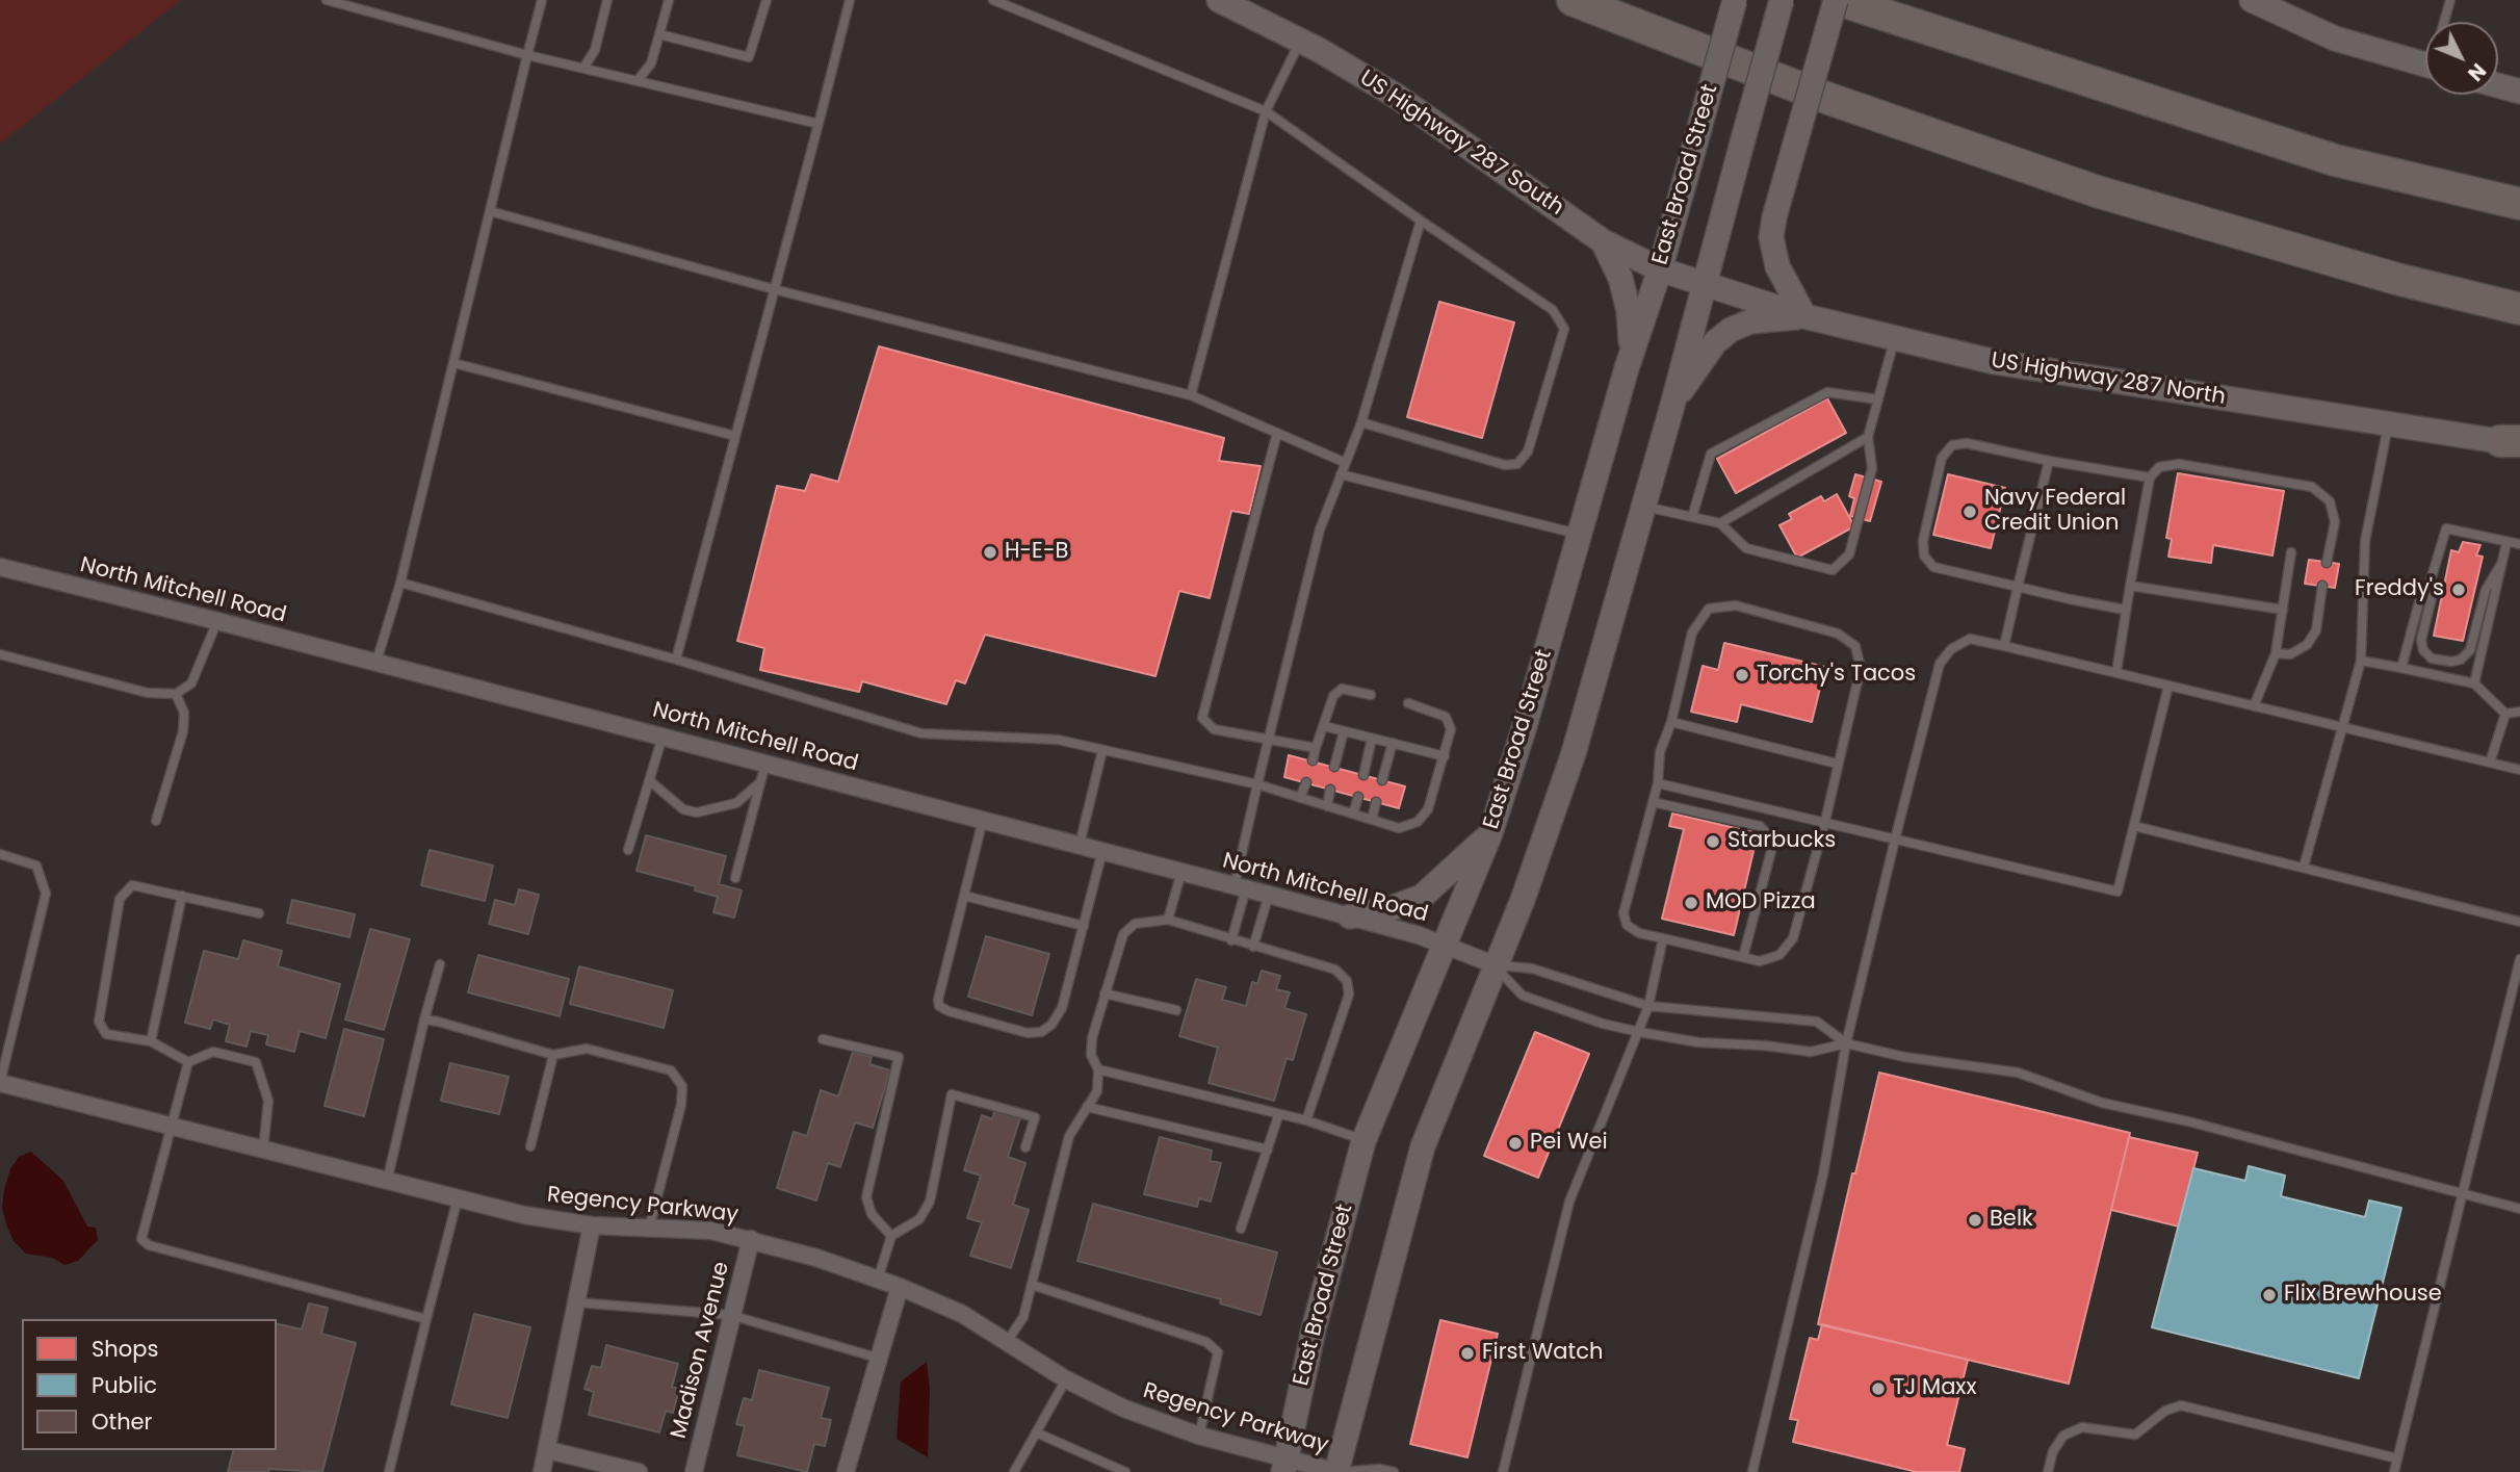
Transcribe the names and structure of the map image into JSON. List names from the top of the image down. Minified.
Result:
{"streets":{"main road":["US Highway 287 South","East Broad Street","US Highway 287 North"],"street":["North Mitchell Road","Regency Parkway","Madison Avenue"]},"crossings":[["US Highway 287 South","East Broad Street"],["US Highway 287 South","US Highway 287 North"],["East Broad Street","US Highway 287 North"],["East Broad Street","North Mitchell Road"],["East Broad Street","Regency Parkway"],["Regency Parkway","Madison Avenue"]],"places":["Navy Federal Credit Union","H-E-B","Freddy's","Torchy's Tacos","Starbucks","MOD Pizza","Pei Wei","Belk","Flix Brewhouse","First Watch","TJ Maxx"],"legend":["Shops","Public","Other"],"north":"bottom right"}
